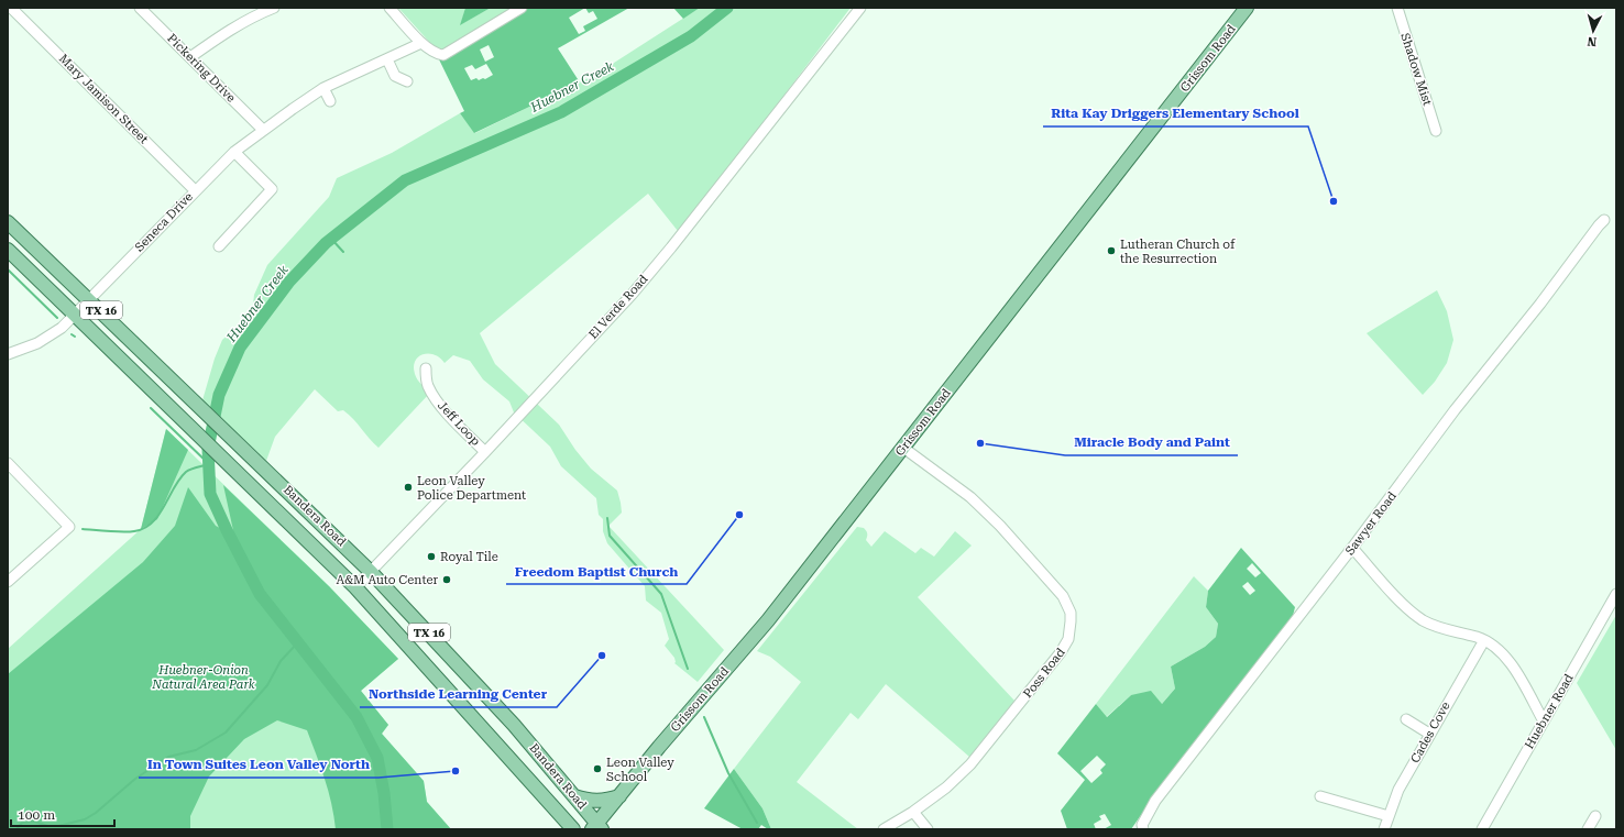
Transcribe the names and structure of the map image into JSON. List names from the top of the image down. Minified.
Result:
{"streets":{"main road":["Grissom Road","TX 16","Bandera Road"],"street":["Pickering Drive","Shadow Mist","Mary Jamison Street","Seneca Drive","El Verde Road","Jeff Loop","Sawyer Road","Poss Road","Huebner Road","Cades Cove"]},"crossings":[["Grissom Road","Bandera Road"],["Grissom Road","Poss Road"],["Pickering Drive","Seneca Drive"],["Mary Jamison Street","Seneca Drive"],["Seneca Drive","Bandera Road"],["El Verde Road","Jeff Loop"],["El Verde Road","Bandera Road"]],"water":["Huebner Creek"],"parks":["Huebner-Onion Natural Area Park"],"places":["Rita Kay Driggers Elementary School","Lutheran Church of the Resurrection","Miracle Body and Paint","Leon Valley Police Department","Freedom Baptist Church","Royal Tile","A&M Auto Center","Northside Learning Center","Leon Valley School","In Town Suites Leon Valley North"],"scale_bar":"100 m","north":"bottom"}
